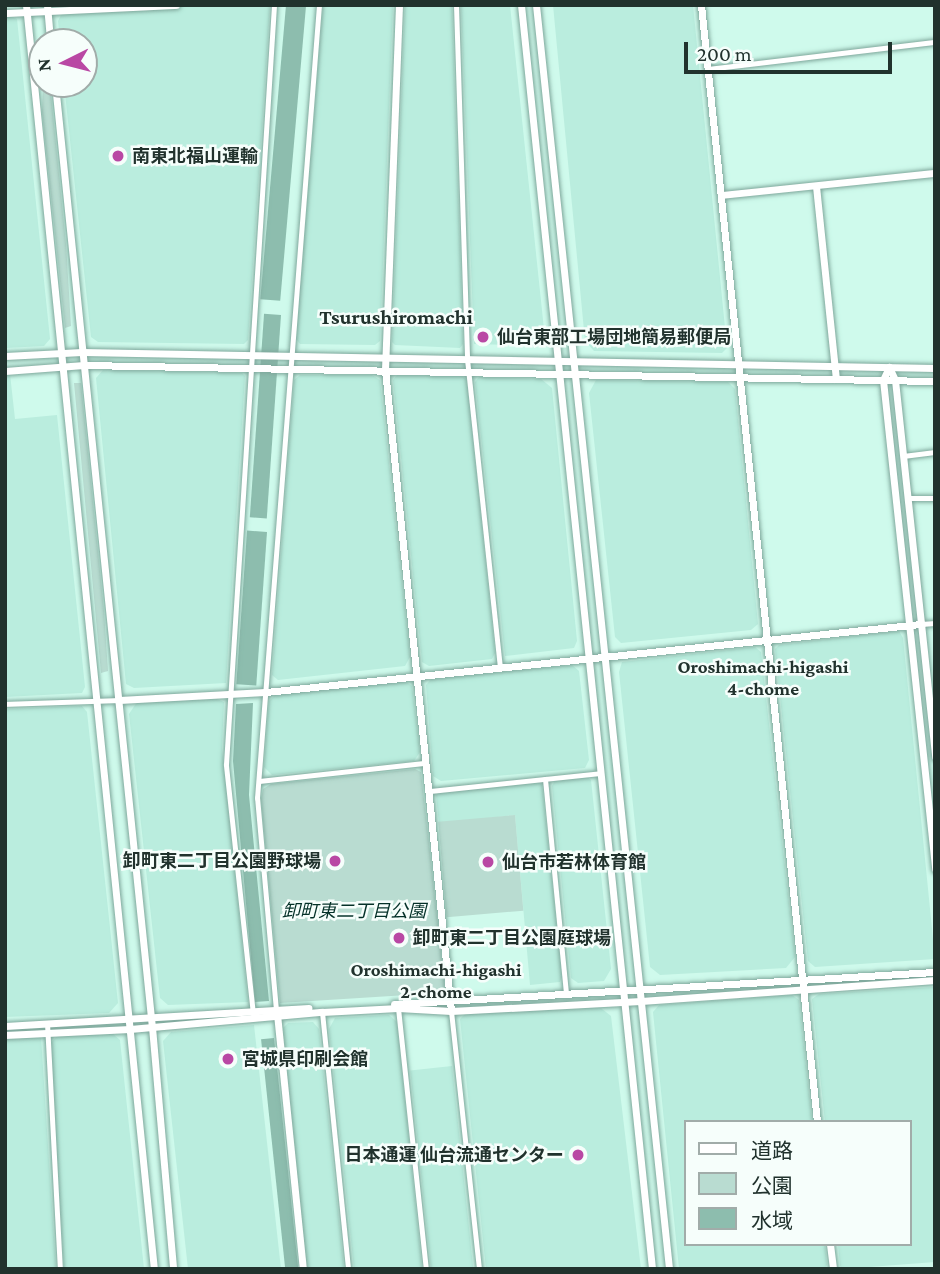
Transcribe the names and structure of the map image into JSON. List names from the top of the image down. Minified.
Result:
{"districts":["Tsurushiromachi","Oroshimachi-higashi 4-chome","Oroshimachi-higashi 2-chome"],"parks":["卸町東二丁目公園"],"places":["南東北福山運輸","仙台東部工場団地簡易郵便局","卸町東二丁目公園野球場","仙台市若林体育館","卸町東二丁目公園庭球場","宮城県印刷会館","日本通運 仙台流通センター"],"legend":["道路","公園","水域"],"scale_bar":"200 m","north":"left"}
